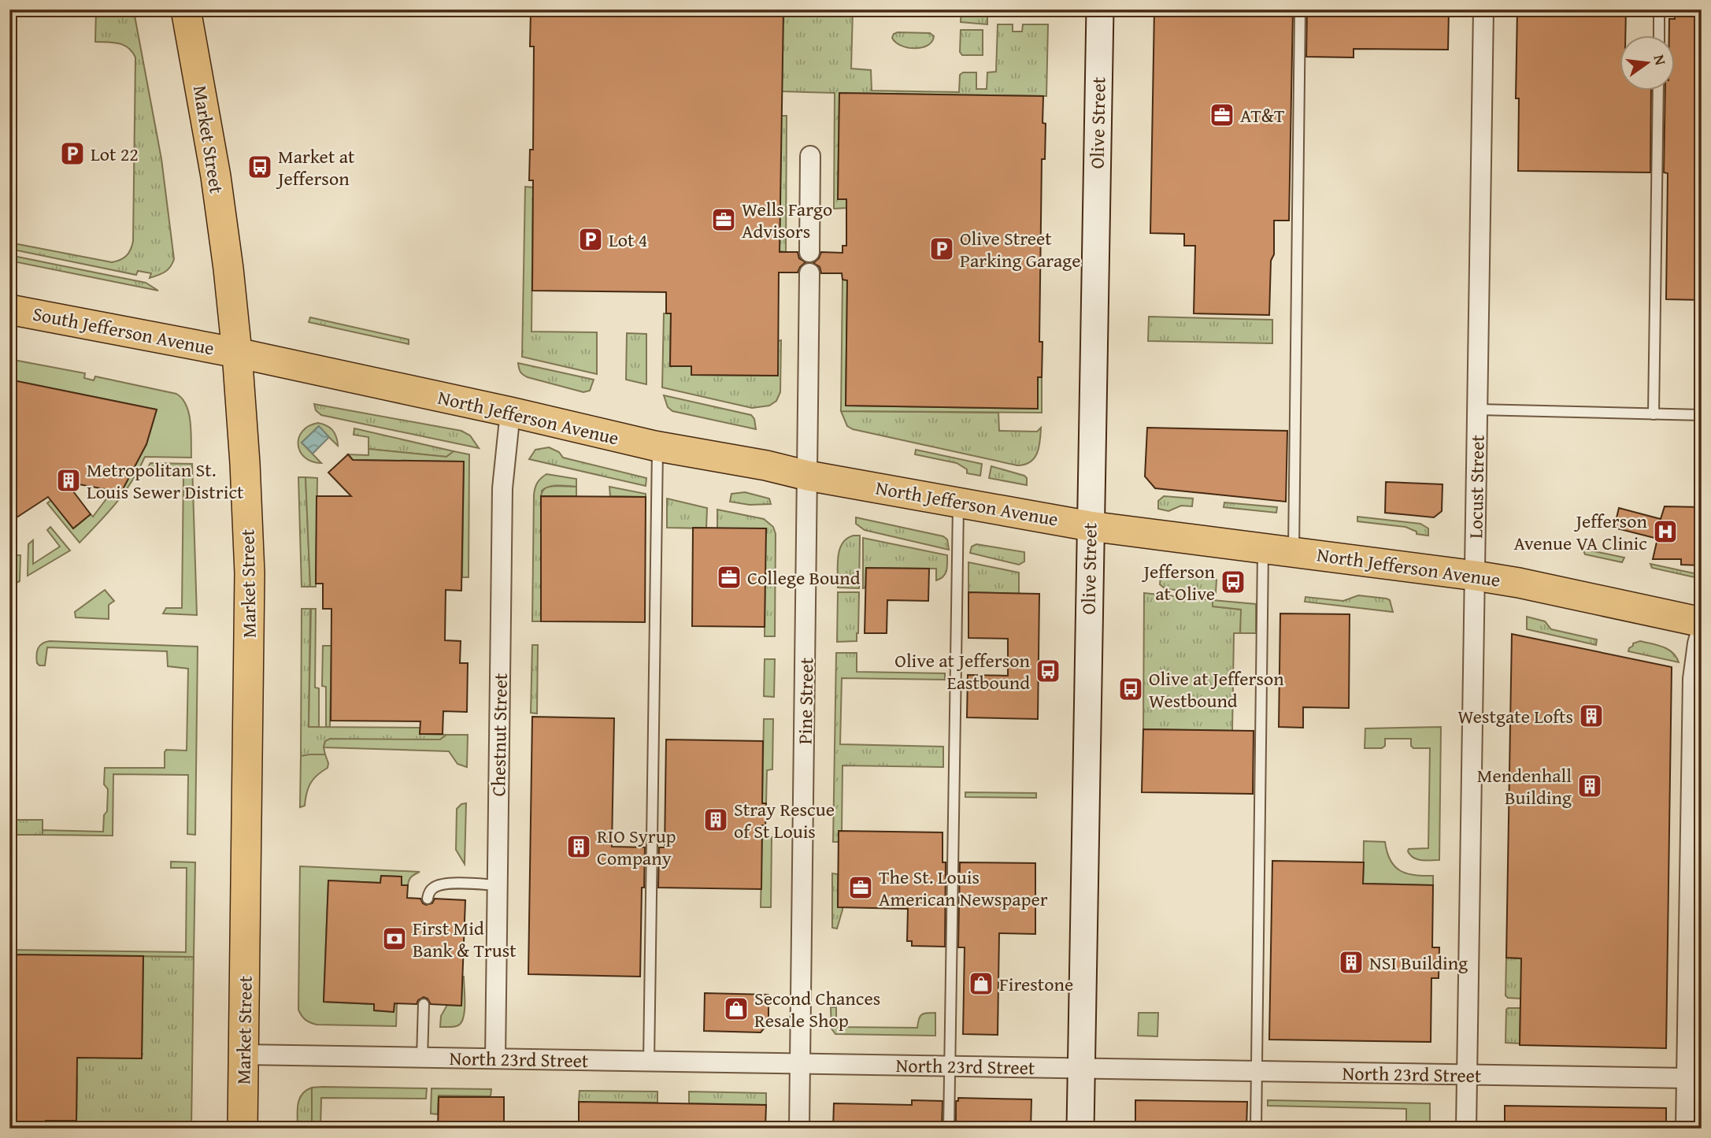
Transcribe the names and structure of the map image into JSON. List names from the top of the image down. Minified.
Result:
{"streets":{"main road":["Olive Street","Market Street","South Jefferson Avenue","North Jefferson Avenue"],"street":["Locust Street","Pine Street","Chestnut Street","North 23rd Street"]},"crossings":[["Olive Street","North Jefferson Avenue"],["Olive Street","North 23rd Street"],["Market Street","South Jefferson Avenue"],["Market Street","North Jefferson Avenue"],["Market Street","North 23rd Street"],["South Jefferson Avenue","North Jefferson Avenue"],["North Jefferson Avenue","Locust Street"],["North Jefferson Avenue","Pine Street"],["North Jefferson Avenue","Chestnut Street"],["Locust Street","North 23rd Street"],["Pine Street","North 23rd Street"],["Chestnut Street","North 23rd Street"]],"places":{"office":["AT&T","Wells Fargo Advisors","College Bound","The St. Louis American Newspaper"],"parking":["Lot 22","Lot 4","Olive Street Parking Garage"],"bus stop":["Market at Jefferson","Jefferson at Olive","Olive at Jefferson Eastbound","Olive at Jefferson Westbound"],"building":["Metropolitan St. Louis Sewer District","Westgate Lofts","Mendenhall Building","Stray Rescue of St Louis","RIO Syrup Company","NSI Building"],"hospital":["Jefferson Avenue VA Clinic"],"bank":["First Mid Bank & Trust"],"shop":["Firestone","Second Chances Resale Shop"]},"north":"right"}
